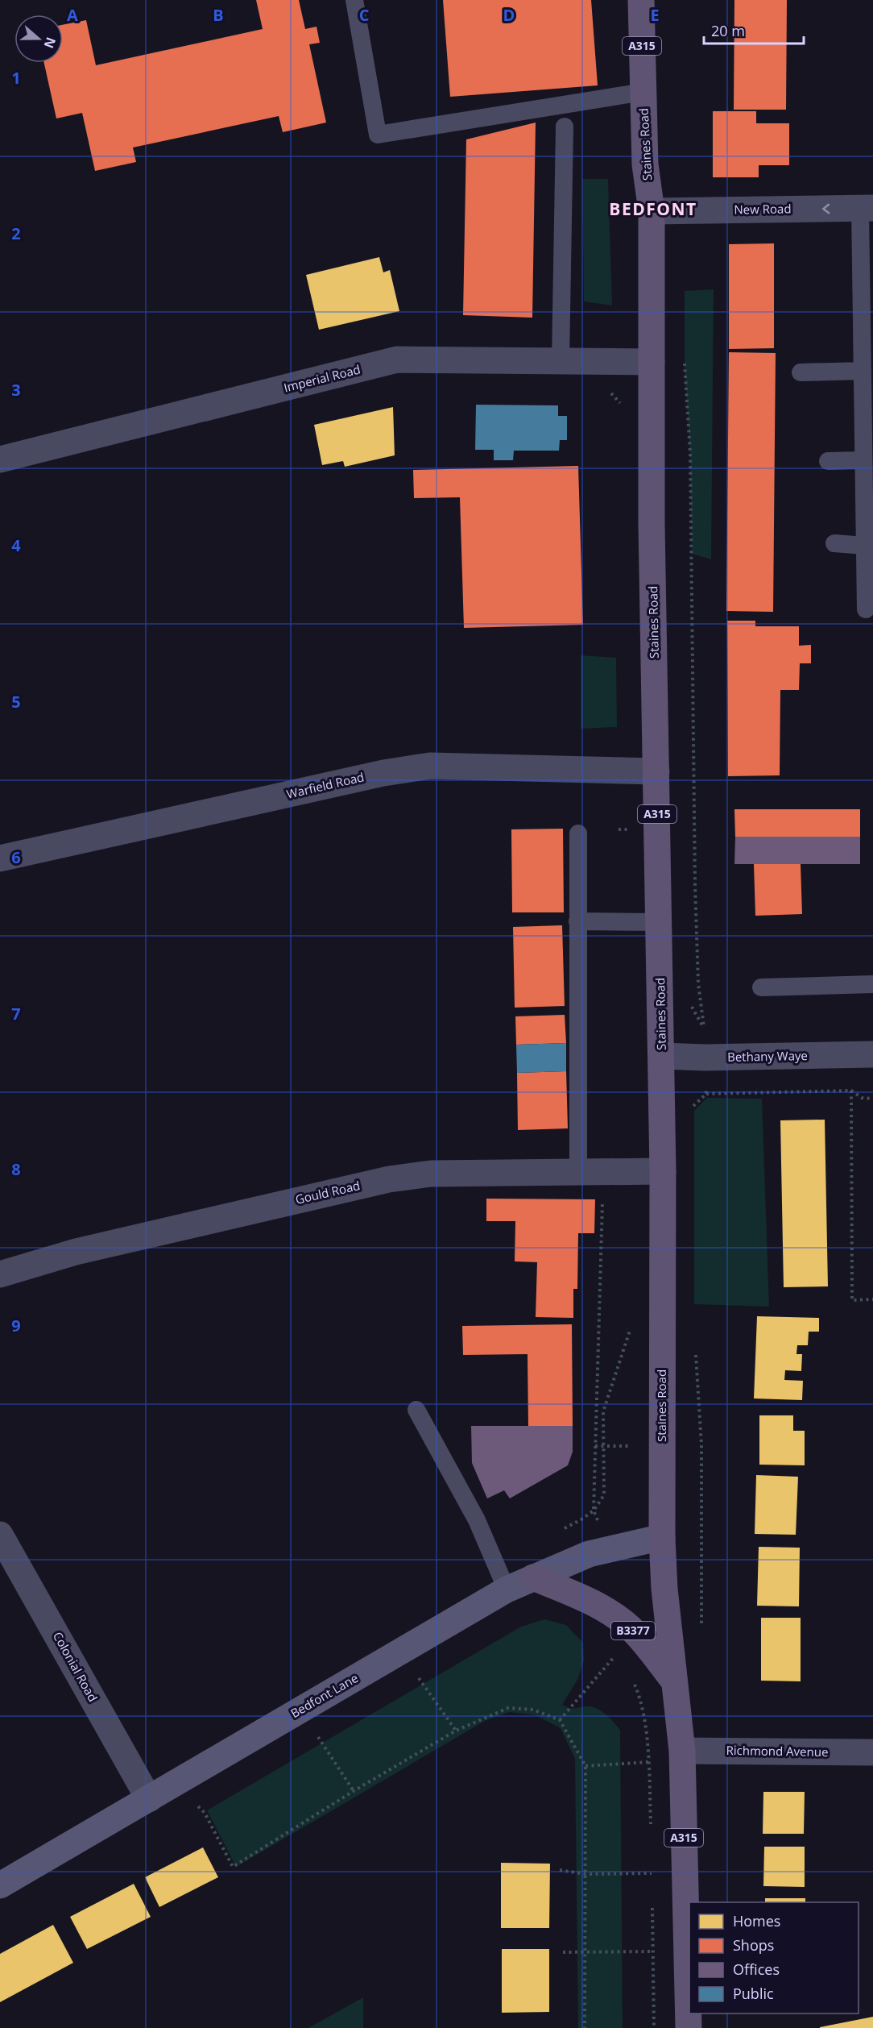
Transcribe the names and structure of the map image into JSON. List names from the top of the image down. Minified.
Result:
{"streets":{"main road":["A315","Staines Road","B3377","Bedfont Lane"],"street":["New Road","Imperial Road","Warfield Road","Bethany Waye","Gould Road","Colonial Road","Richmond Avenue"]},"crossings":[["Staines Road","New Road"],["Staines Road","Imperial Road"],["Staines Road","Warfield Road"],["Staines Road","Bethany Waye"],["Staines Road","Gould Road"],["Staines Road","B3377"],["Staines Road","Bedfont Lane"],["Staines Road","Richmond Avenue"],["B3377","Bedfont Lane"],["Colonial Road","Bedfont Lane"]],"one_way":["New Road"],"districts":["BEDFONT"],"legend":["Homes","Shops","Offices","Public"],"scale_bar":"20 m","north":"right","grid":{"columns":["A","B","C","D","E"],"rows":["1","2","3","4","5","6","7","8","9"]}}
